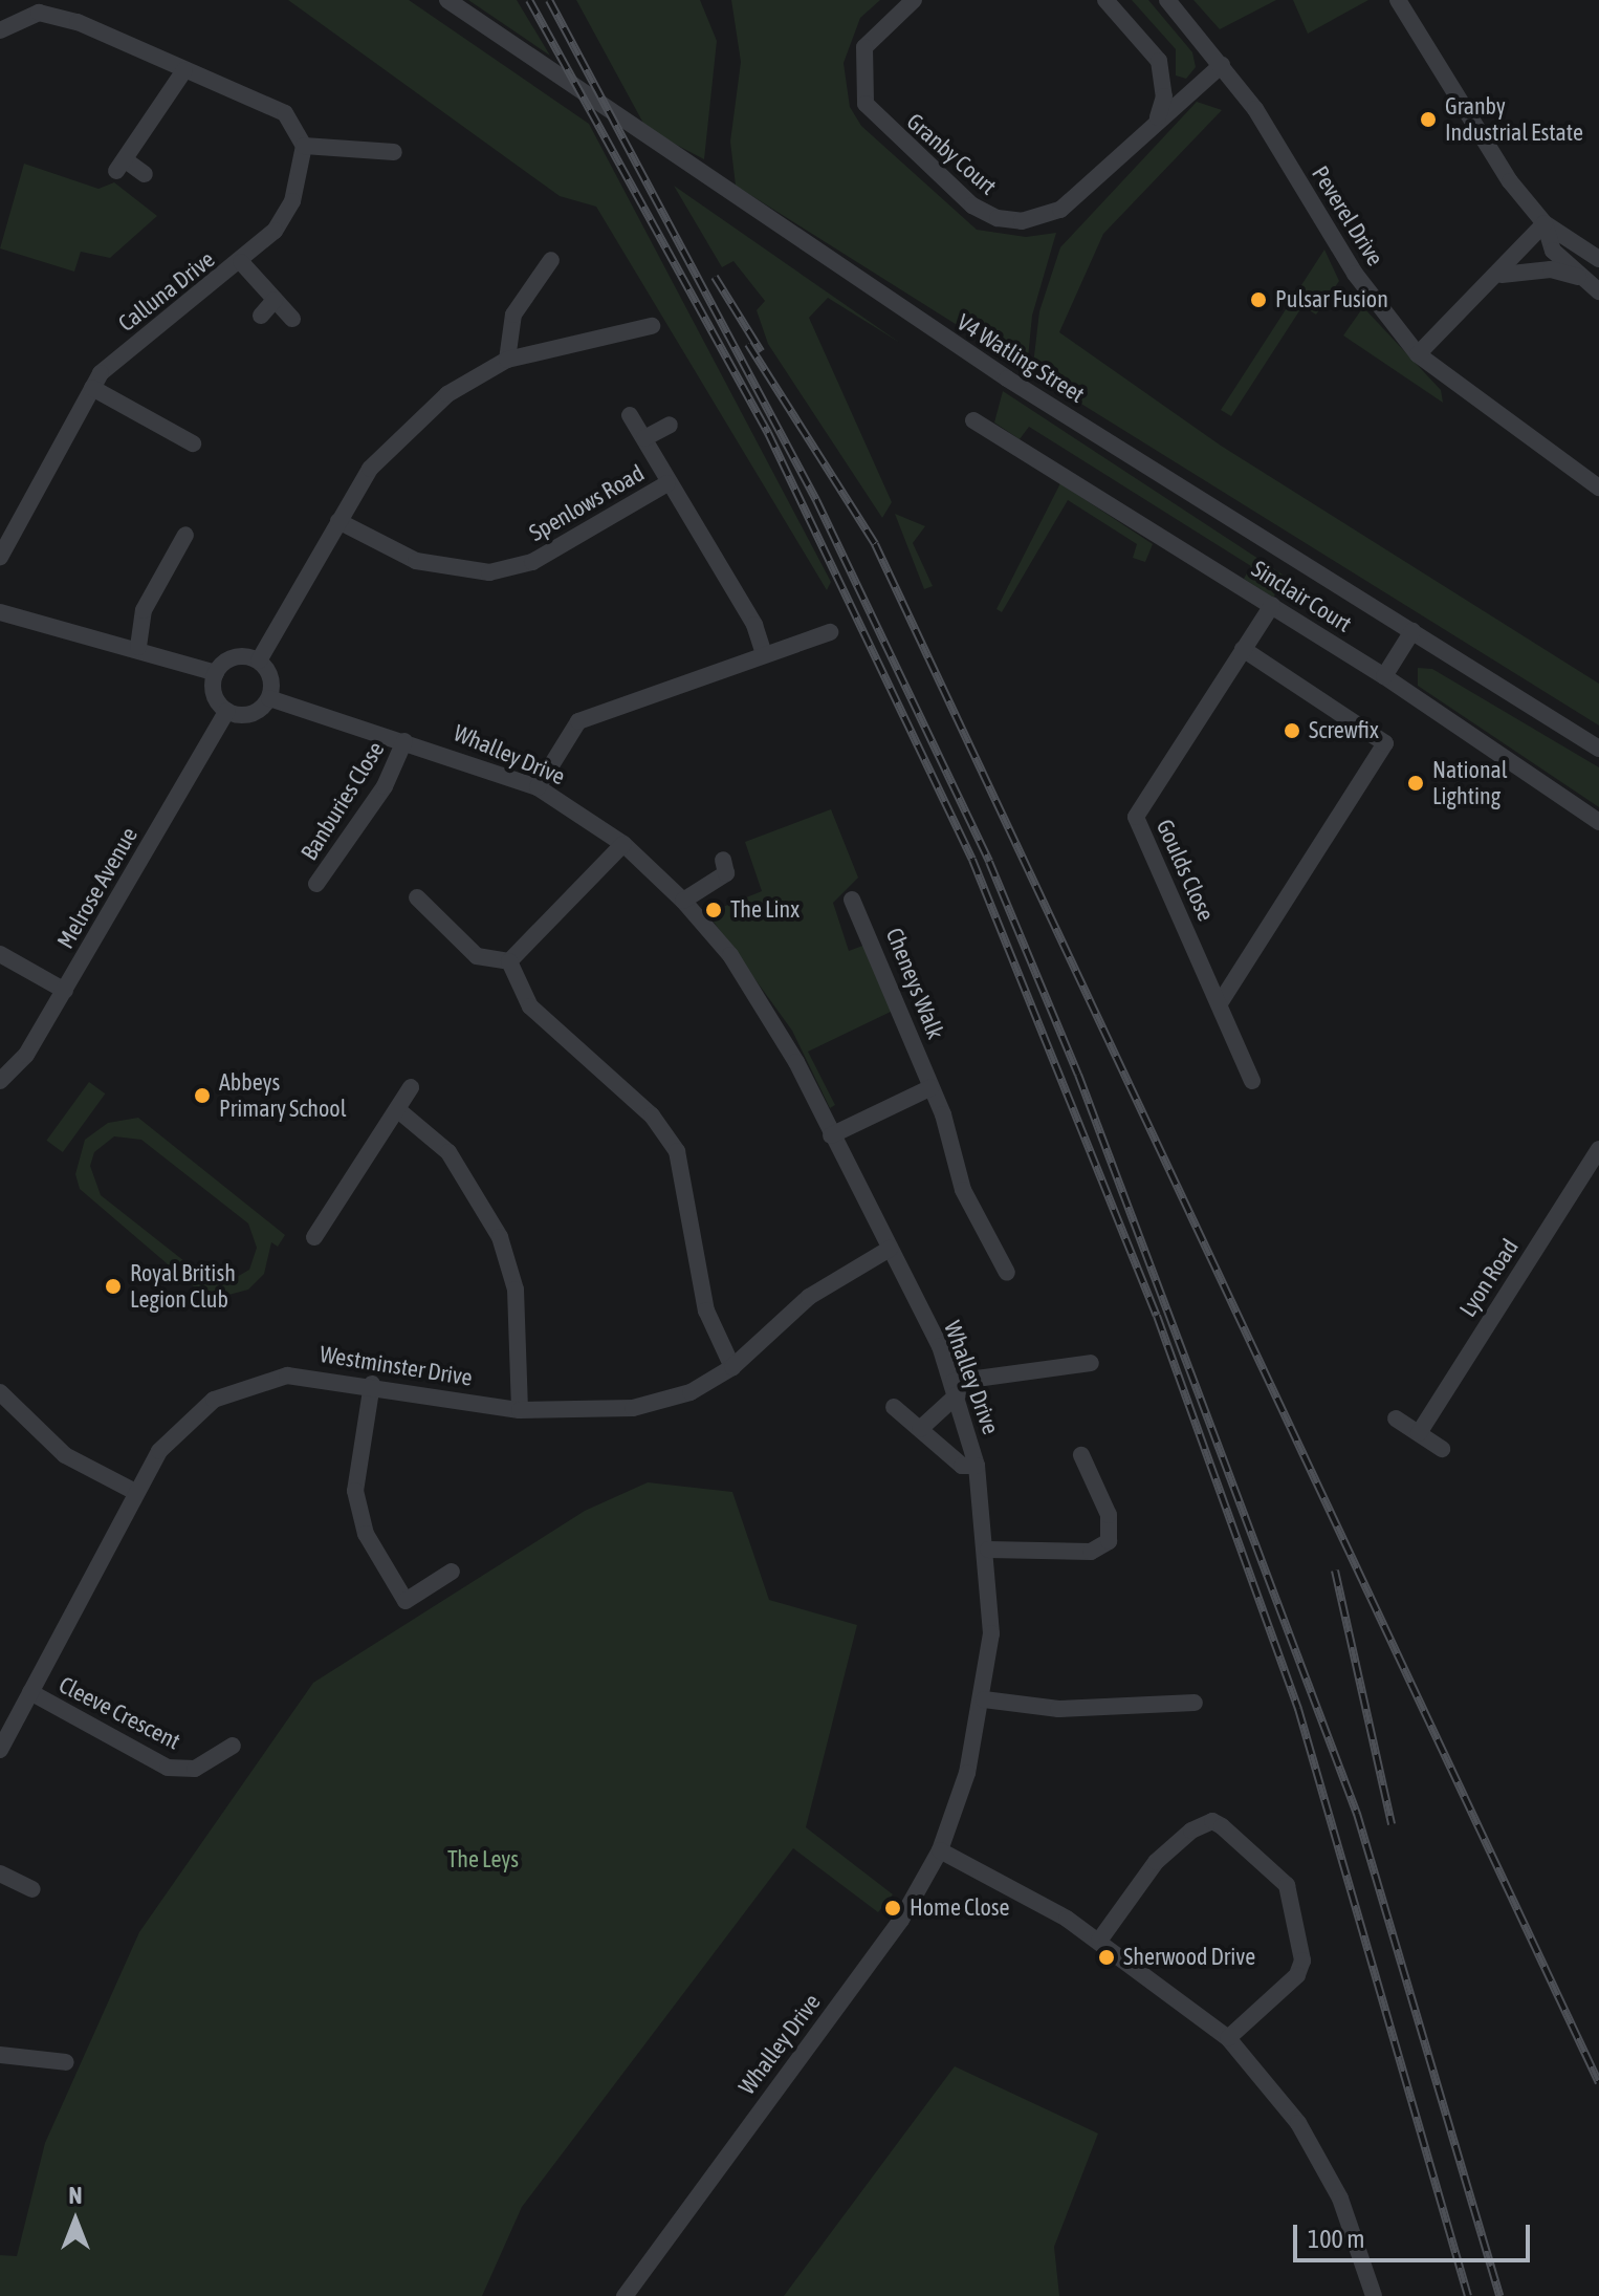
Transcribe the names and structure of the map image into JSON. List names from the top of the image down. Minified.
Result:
{"streets":{"street":["Granby Court","Peverel Drive","Calluna Drive","V4 Watling Street","Spenlows Road","Sinclair Court","Whalley Drive","Banburies Close","Goulds Close","Melrose Avenue","Cheneys Walk","Lyon Road","Westminster Drive","Cleeve Crescent"]},"crossings":[["Granby Court","Peverel Drive"],["Sinclair Court","Goulds Close"],["Whalley Drive","Banburies Close"],["Whalley Drive","Melrose Avenue"],["Whalley Drive","Westminster Drive"],["Westminster Drive","Cleeve Crescent"]],"parks":["The Leys"],"places":["Granby Industrial Estate","Pulsar Fusion","Screwfix","National Lighting","The Linx","Abbeys Primary School","Royal British Legion Club","Home Close","Sherwood Drive"],"scale_bar":"100 m","north":"top"}
